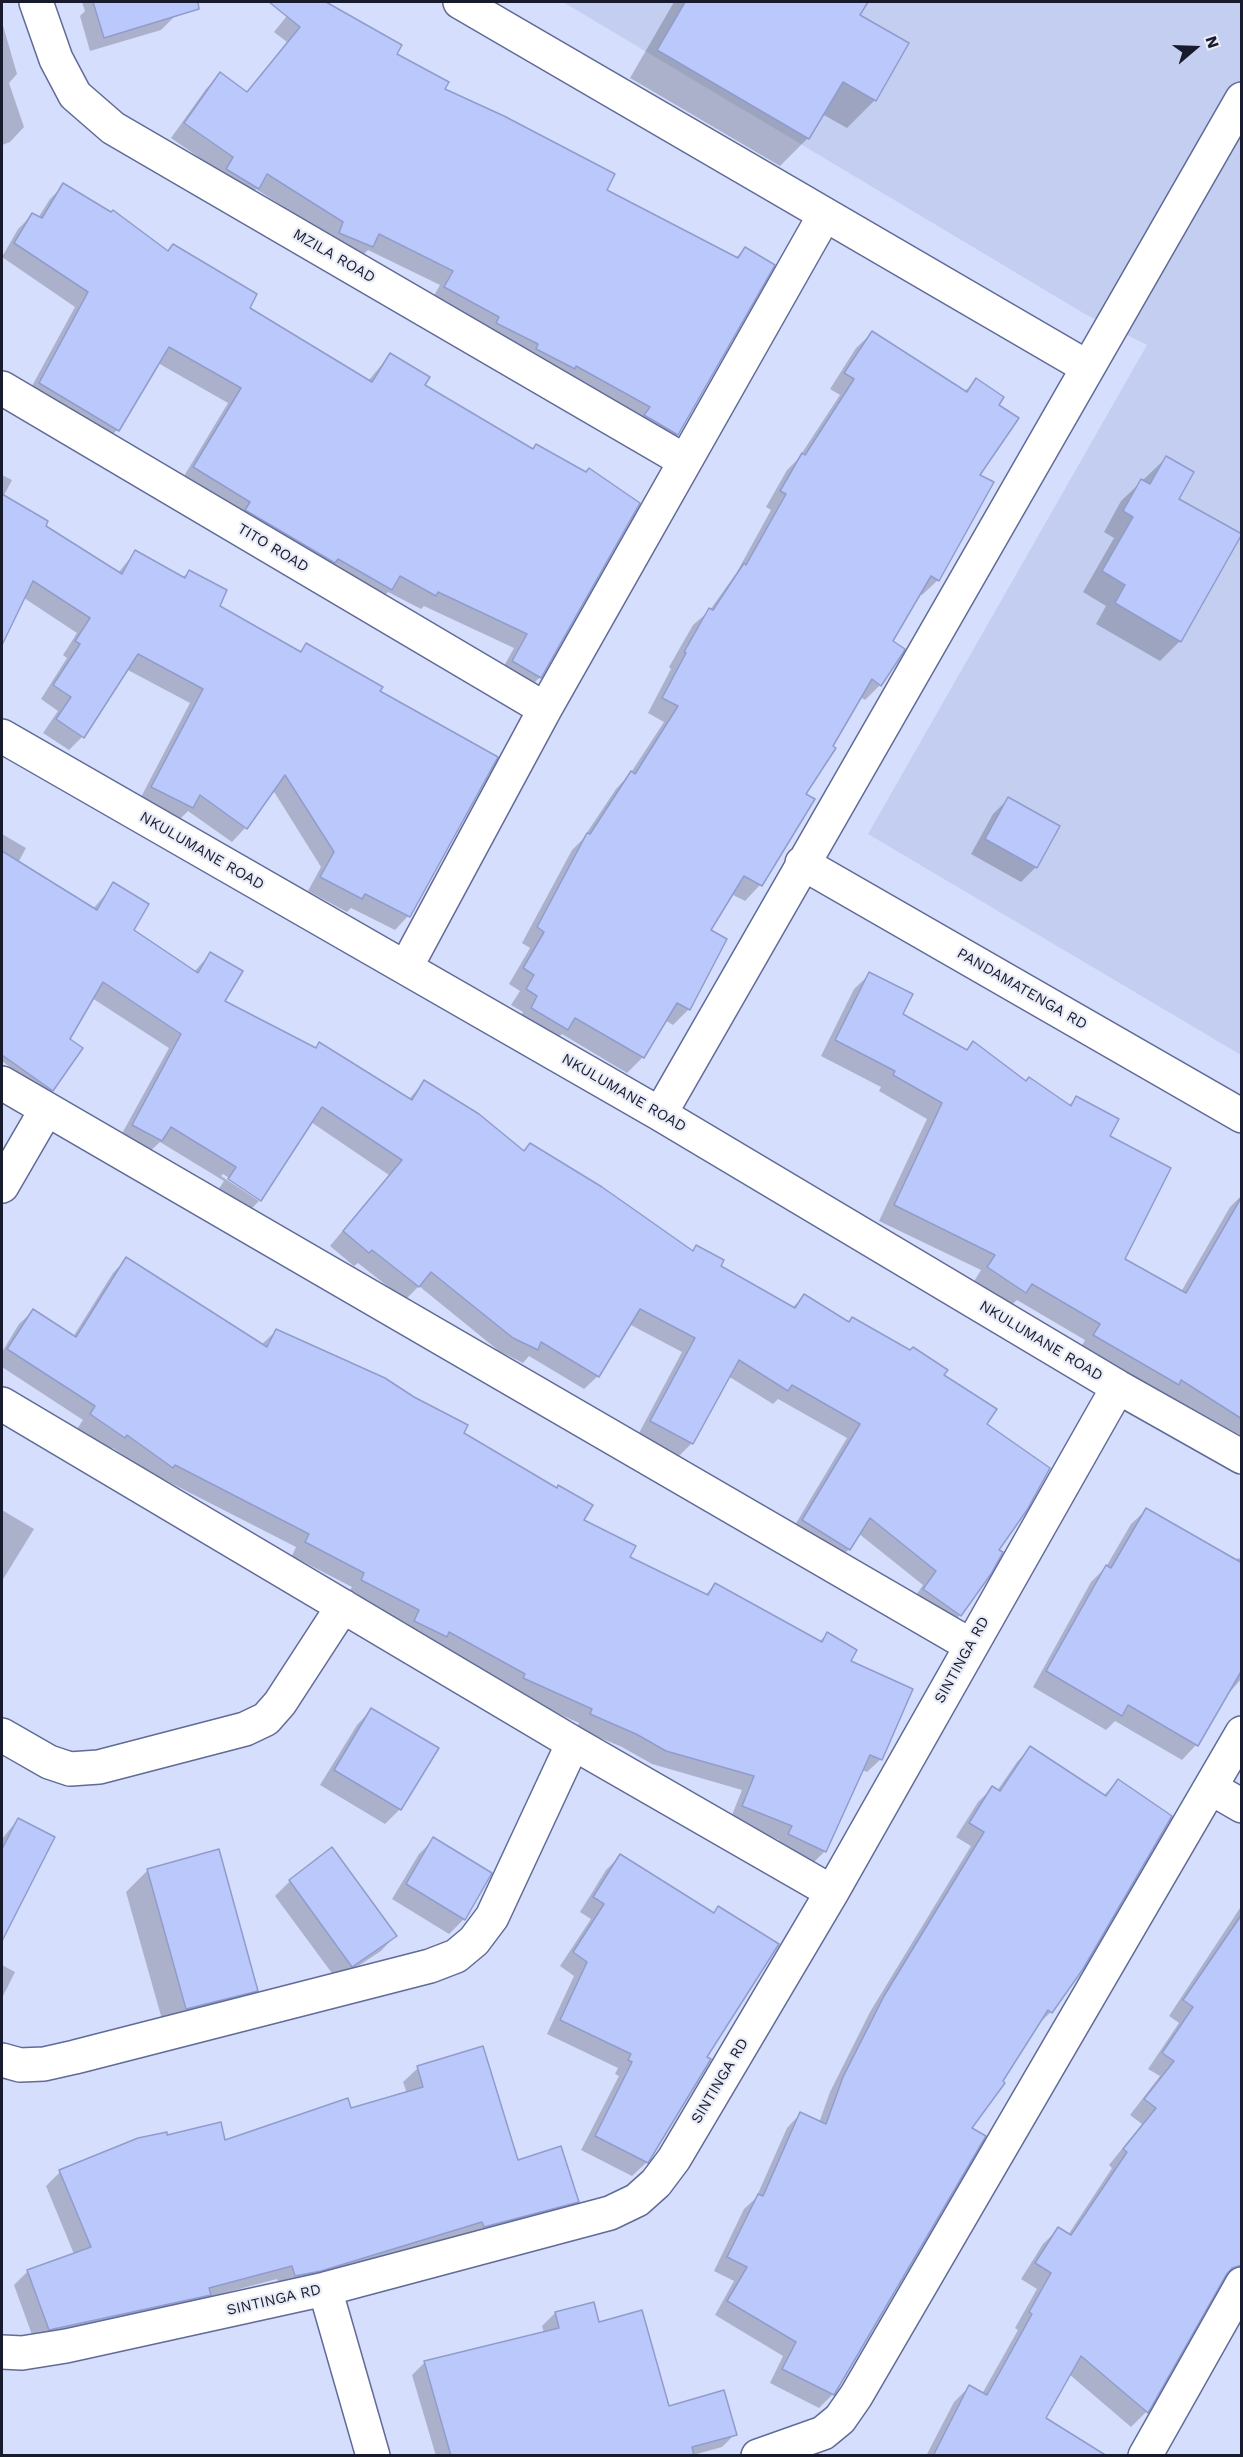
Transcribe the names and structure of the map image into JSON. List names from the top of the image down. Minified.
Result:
{"streets":{"street":["MZILA ROAD","TITO ROAD","NKULUMANE ROAD","PANDAMATENGA RD","SINTINGA RD"]},"crossings":[["NKULUMANE ROAD","SINTINGA RD"]],"north":"right"}
